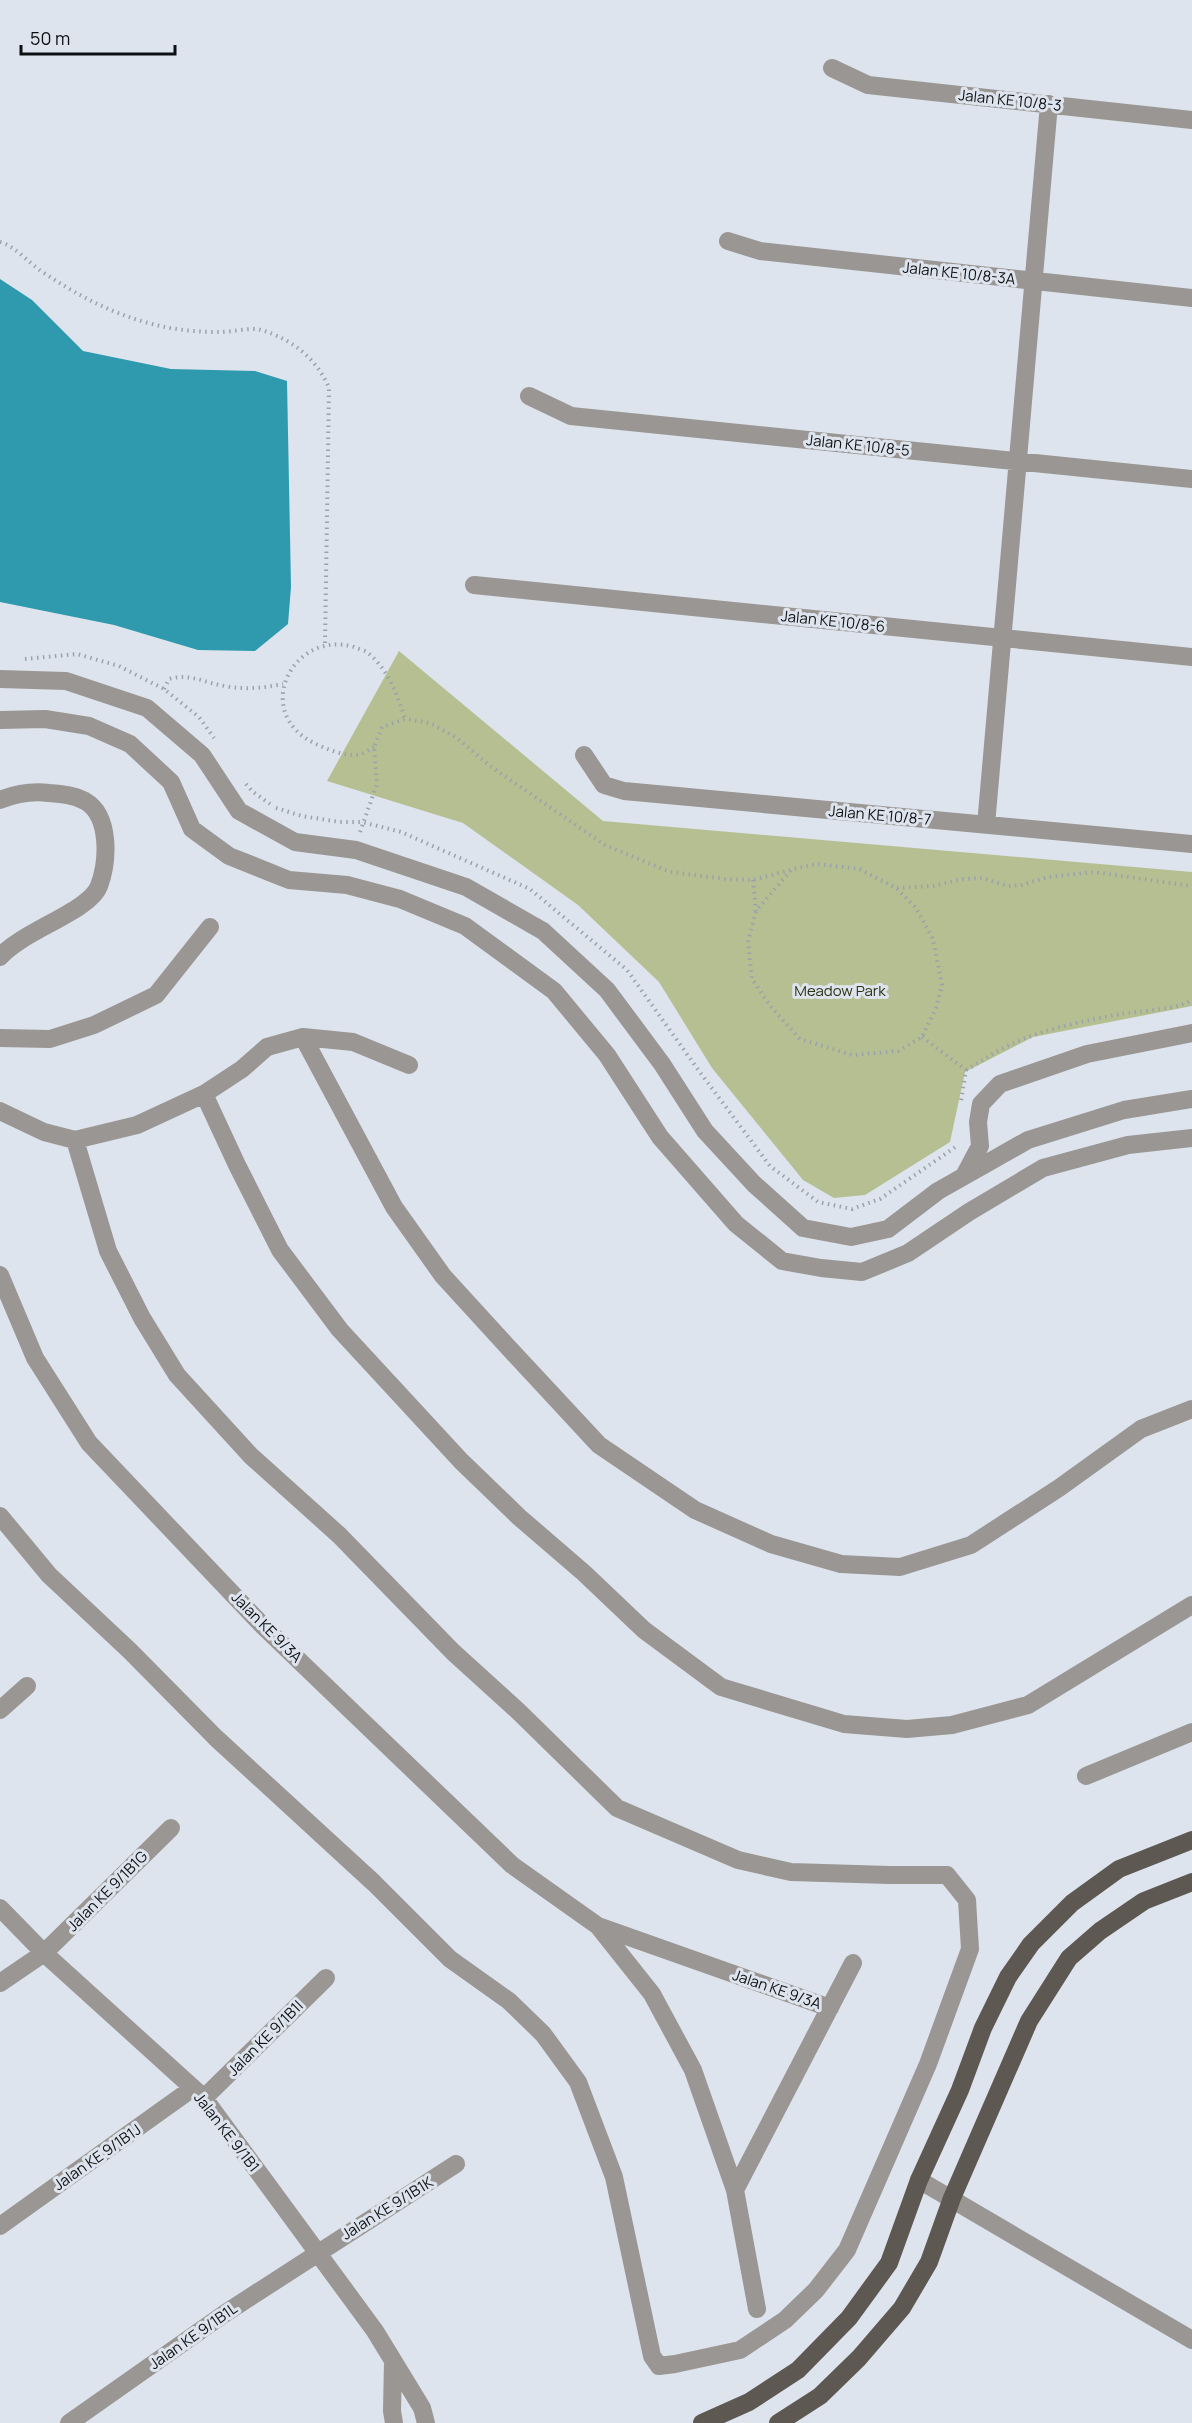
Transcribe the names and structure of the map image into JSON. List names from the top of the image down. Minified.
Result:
{"streets":{"street":["Jalan KE 10/8-3","Jalan KE 10/8-3A","Jalan KE 10/8-5","Jalan KE 10/8-6","Jalan KE 10/8-7","Jalan KE 9/3A","Jalan KE 9/1B1G","Jalan KE 9/1B1I","Jalan KE 9/1B1","Jalan KE 9/1B1J","Jalan KE 9/1B1K","Jalan KE 9/1B1L"]},"crossings":[["Jalan KE 9/1B1G","Jalan KE 9/1B1"],["Jalan KE 9/1B1I","Jalan KE 9/1B1"],["Jalan KE 9/1B1I","Jalan KE 9/1B1J"],["Jalan KE 9/1B1","Jalan KE 9/1B1J"],["Jalan KE 9/1B1","Jalan KE 9/1B1K"],["Jalan KE 9/1B1","Jalan KE 9/1B1L"],["Jalan KE 9/1B1K","Jalan KE 9/1B1L"]],"parks":["Meadow Park"],"scale_bar":"50 m"}
